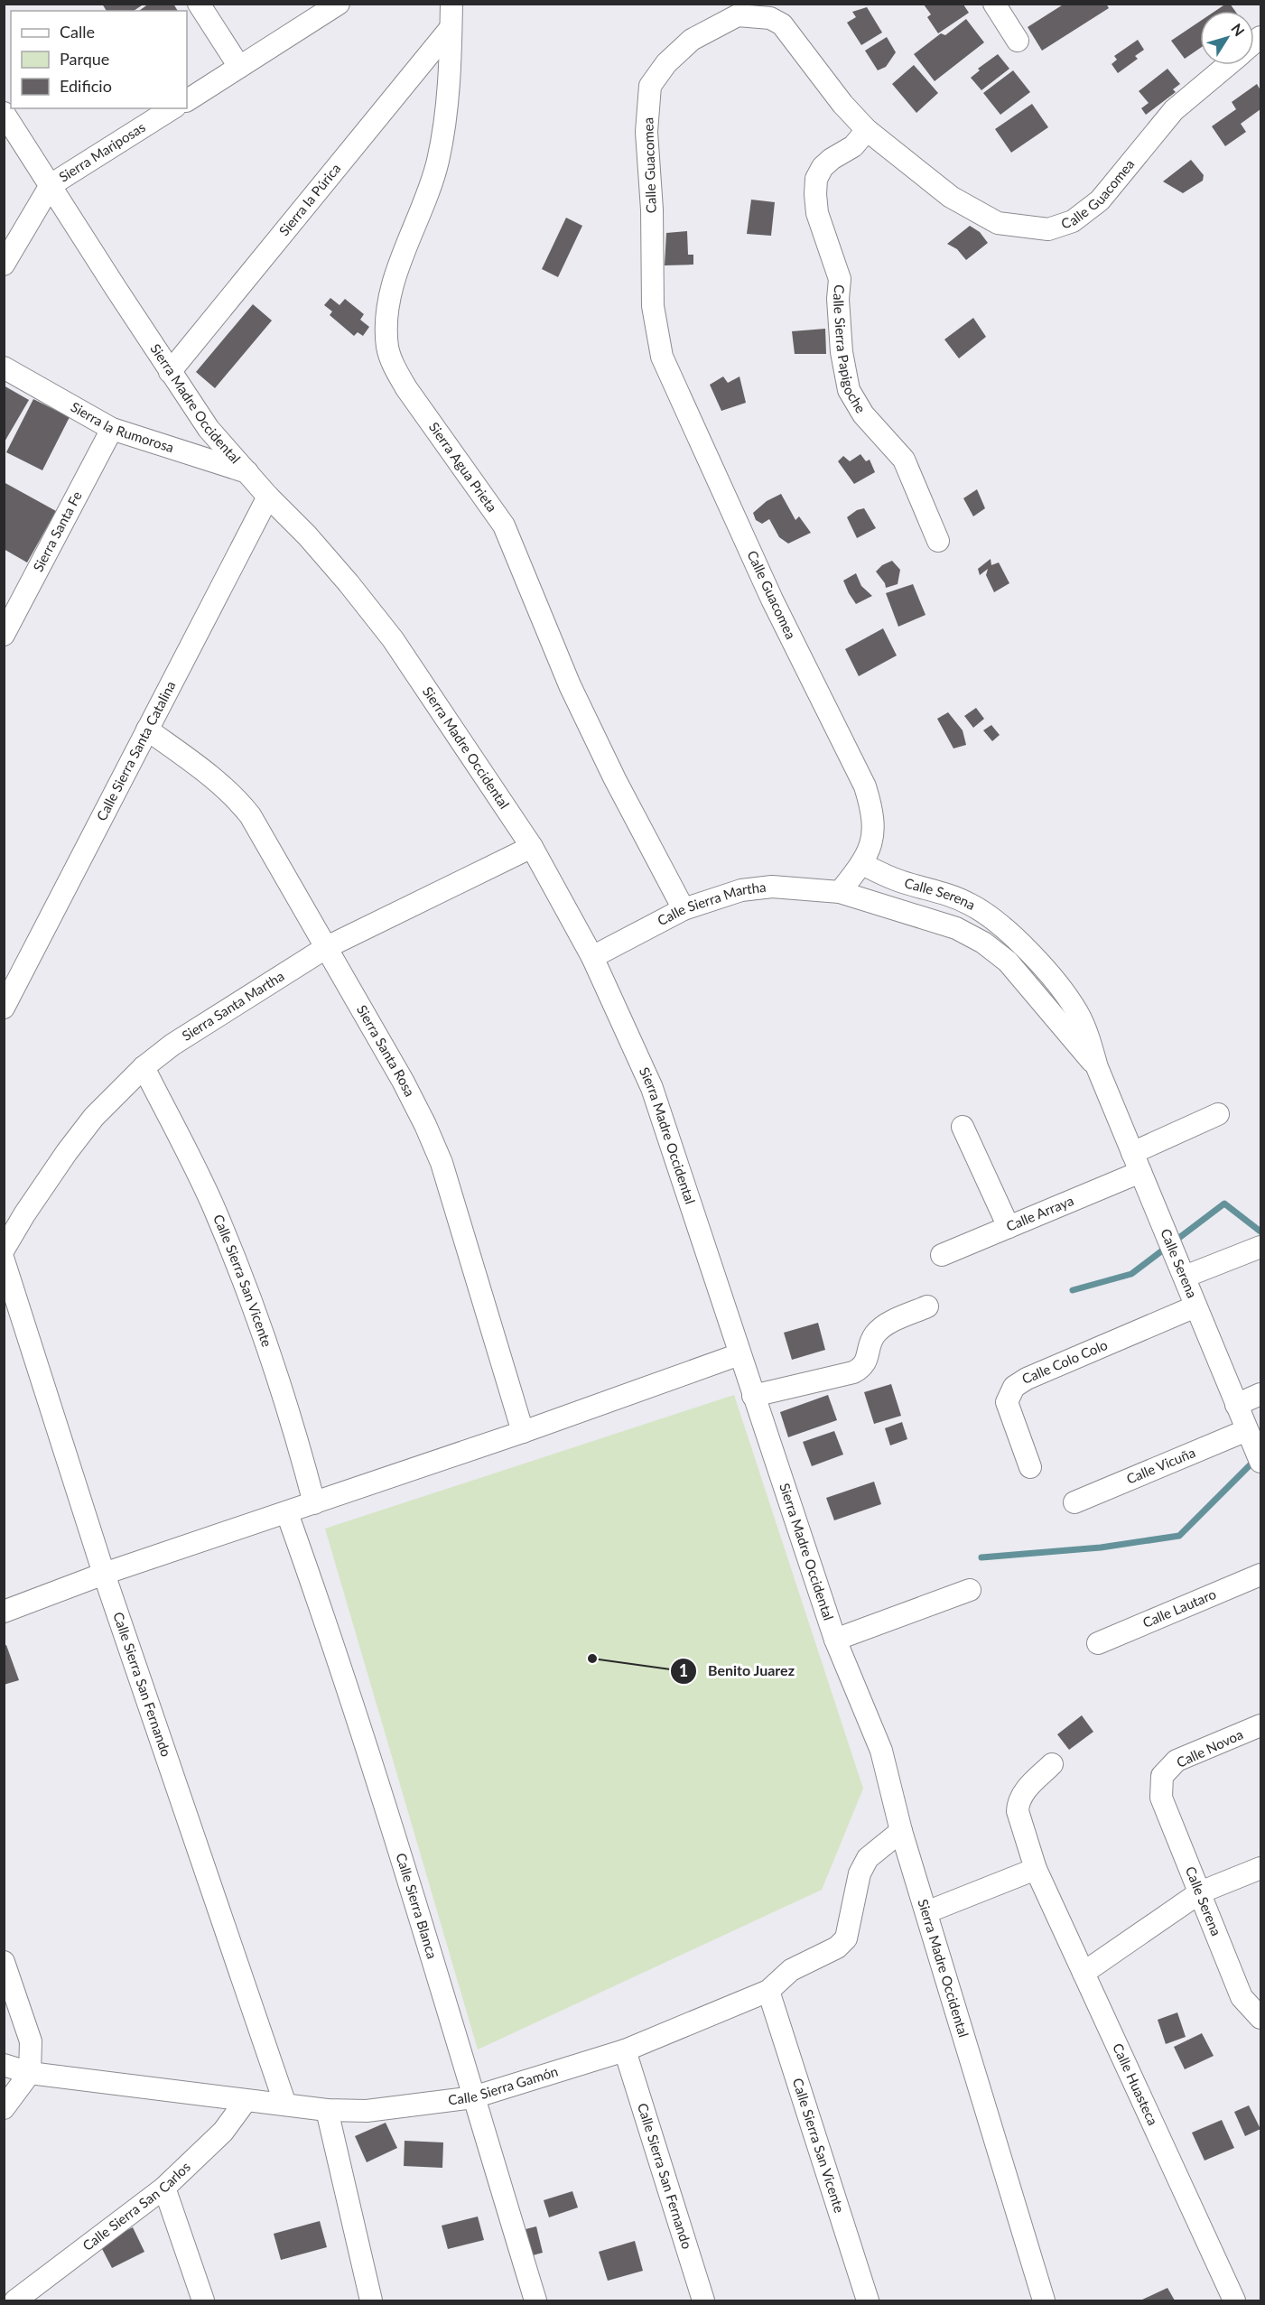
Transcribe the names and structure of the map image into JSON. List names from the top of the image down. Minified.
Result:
{"streets":{"street":["Sierra Mariposas","Calle Guacomea","Sierra la Púrica","Calle Sierra Papigoche","Sierra Madre Occidental","Sierra la Rumorosa","Sierra Agua Prieta","Sierra Santa Fe","Calle Sierra Santa Catalina","Calle Serena","Calle Sierra Martha","Sierra Santa Martha","Sierra Santa Rosa","Calle Arraya","Calle Sierra San Vicente","Calle Colo Colo","Calle Vicuña","Calle Lautaro","Calle Sierra San Fernando","Calle Novoa","Calle Sierra Blanca","Calle Huasteca","Calle Sierra Gamón","Calle Sierra San Carlos"]},"crossings":[["Sierra Mariposas","Sierra Madre Occidental"],["Calle Guacomea","Calle Sierra Papigoche"],["Calle Guacomea","Calle Serena"],["Calle Guacomea","Calle Sierra Martha"],["Sierra la Púrica","Sierra Madre Occidental"],["Sierra la Púrica","Sierra Agua Prieta"],["Sierra Madre Occidental","Sierra la Rumorosa"],["Sierra Madre Occidental","Calle Sierra Santa Catalina"],["Sierra Madre Occidental","Calle Sierra Martha"],["Sierra Madre Occidental","Sierra Santa Martha"],["Sierra Madre Occidental","Calle Sierra Gamón"],["Sierra la Rumorosa","Sierra Santa Fe"],["Sierra Agua Prieta","Calle Sierra Martha"],["Calle Sierra Santa Catalina","Sierra Santa Rosa"],["Calle Serena","Calle Sierra Martha"],["Calle Serena","Calle Arraya"],["Calle Serena","Calle Colo Colo"],["Calle Serena","Calle Vicuña"],["Calle Serena","Calle Novoa"],["Sierra Santa Martha","Sierra Santa Rosa"],["Sierra Santa Martha","Calle Sierra San Vicente"],["Calle Sierra San Vicente","Calle Sierra Gamón"],["Calle Sierra San Fernando","Calle Sierra Gamón"],["Calle Sierra Blanca","Calle Sierra Gamón"],["Calle Sierra Gamón","Calle Sierra San Carlos"]],"places":["Benito Juarez"],"legend":["Calle","Parque","Edificio"],"north":"top right"}
